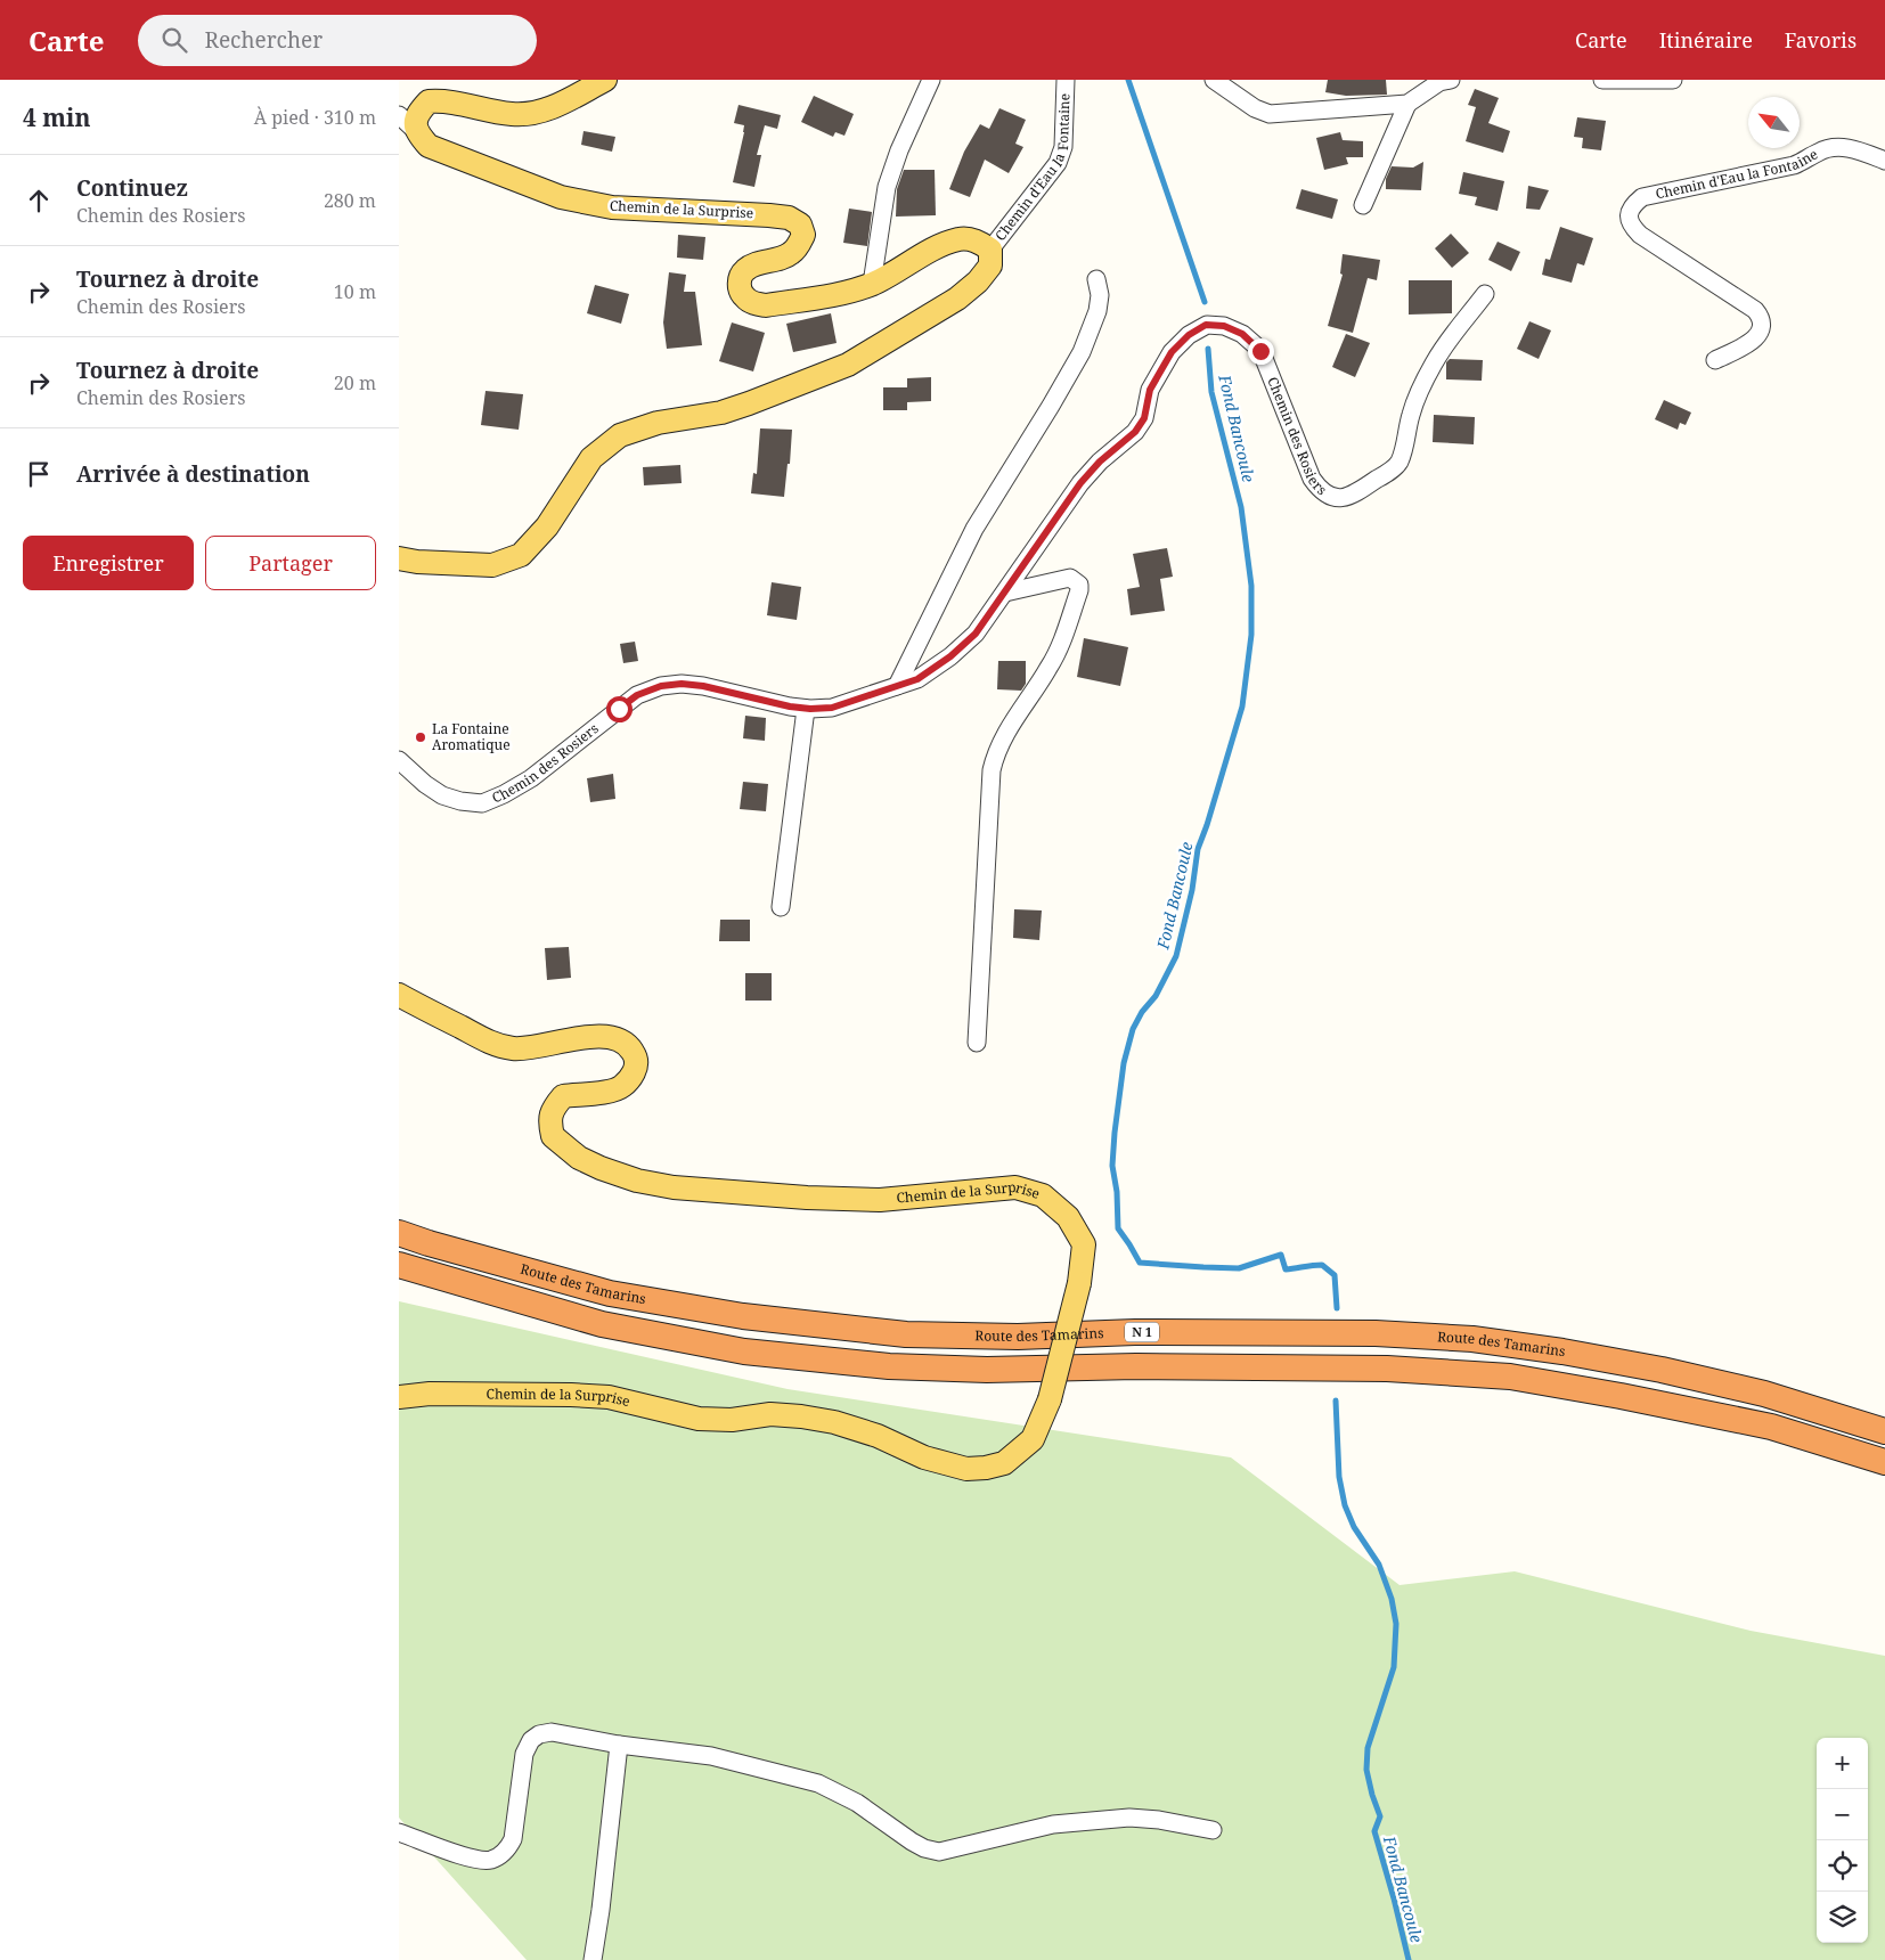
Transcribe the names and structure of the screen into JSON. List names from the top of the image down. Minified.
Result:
{"streets":{"highway":["Route des Tamarins","N 1"],"main road":["Chemin de la Surprise"],"street":["Chemin d'Eau la Fontaine","Chemin des Rosiers"]},"crossings":[["Chemin d'Eau la Fontaine","Chemin de la Surprise"]],"water":["Fond Bancoule"],"places":["La Fontaine Aromatique"],"north":"top left","page":{"header":"Carte","search":"Rechercher","nav":["Carte","Itinéraire","Favoris"],"heading":["4 min","À pied · 310 m"],"list":[["Continuez","Chemin des Rosiers","280 m"],["Tournez à droite","Chemin des Rosiers","10 m"],["Tournez à droite","Chemin des Rosiers","20 m"],"Arrivée à destination"],"buttons":["Enregistrer","Partager"],"map_buttons":["+","−"]}}
